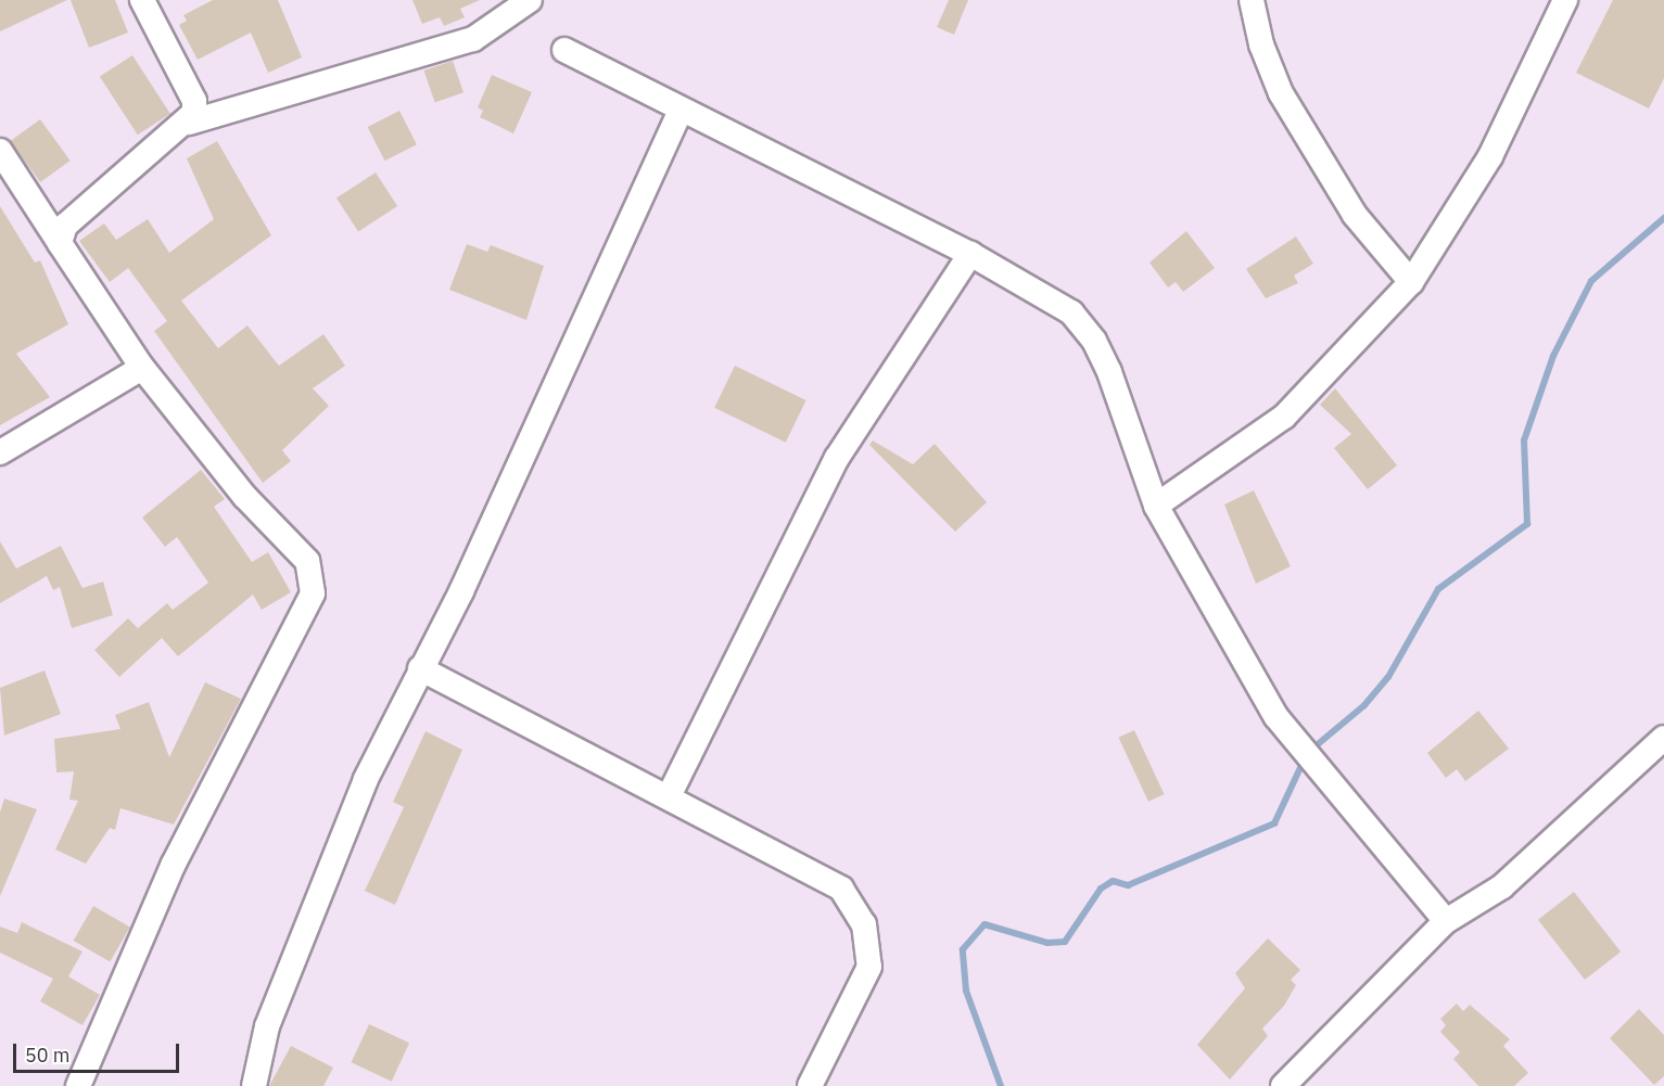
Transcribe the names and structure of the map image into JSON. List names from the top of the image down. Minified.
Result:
{"scale_bar":"50 m"}
